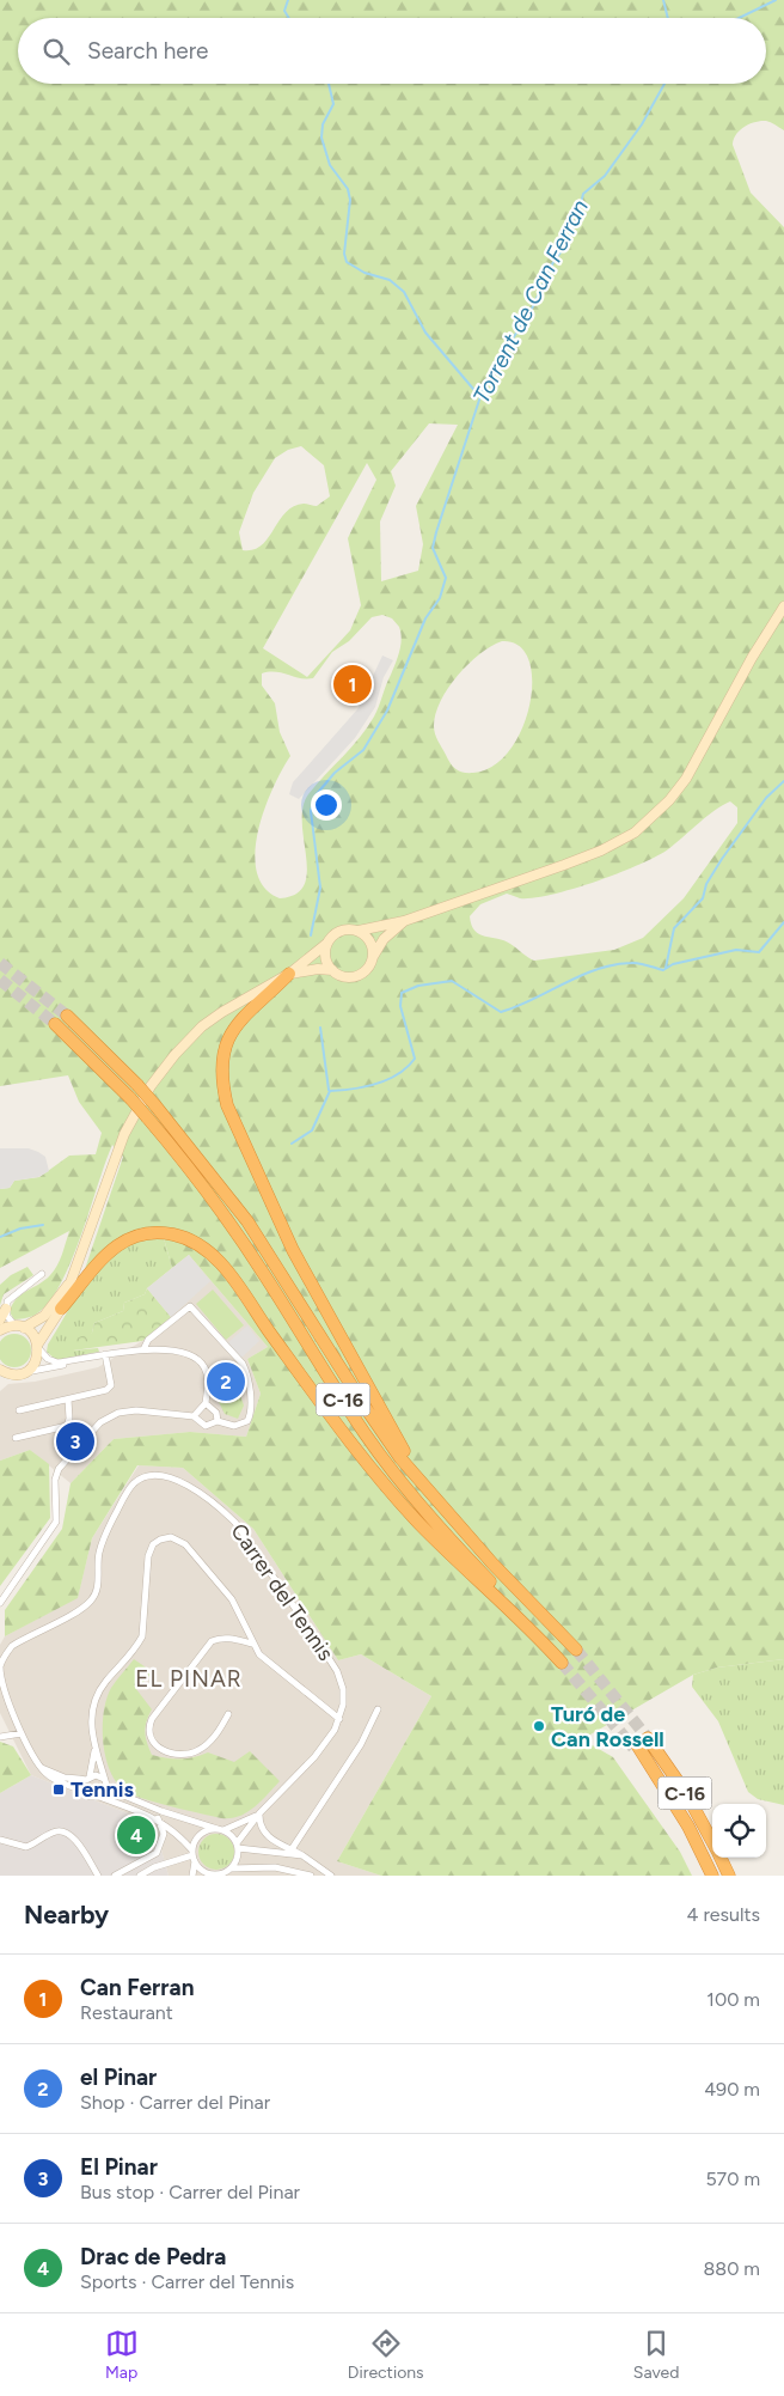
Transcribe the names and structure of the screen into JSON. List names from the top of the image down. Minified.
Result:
{"streets":{"highway":["C-16"],"street":["Carrer del Tennis"]},"districts":["EL PINAR"],"water":["Torrent de Can Ferran"],"places":{"other":["Turó de Can Rossell"],"transit":["Tennis"]},"page":{"search":"Search here","pins":["1","2","3","4"],"heading":["Nearby","4 results"],"list":[{"mark":"1","name":"Can Ferran","note":"Restaurant","value":"100 m"},{"mark":"2","name":"el Pinar","note":"Shop · Carrer del Pinar","value":"490 m"},{"mark":"3","name":"El Pinar","note":"Bus stop · Carrer del Pinar","value":"570 m"},{"mark":"4","name":"Drac de Pedra","note":"Sports · Carrer del Tennis","value":"880 m"}],"nav":["Map","Directions","Saved"]}}
